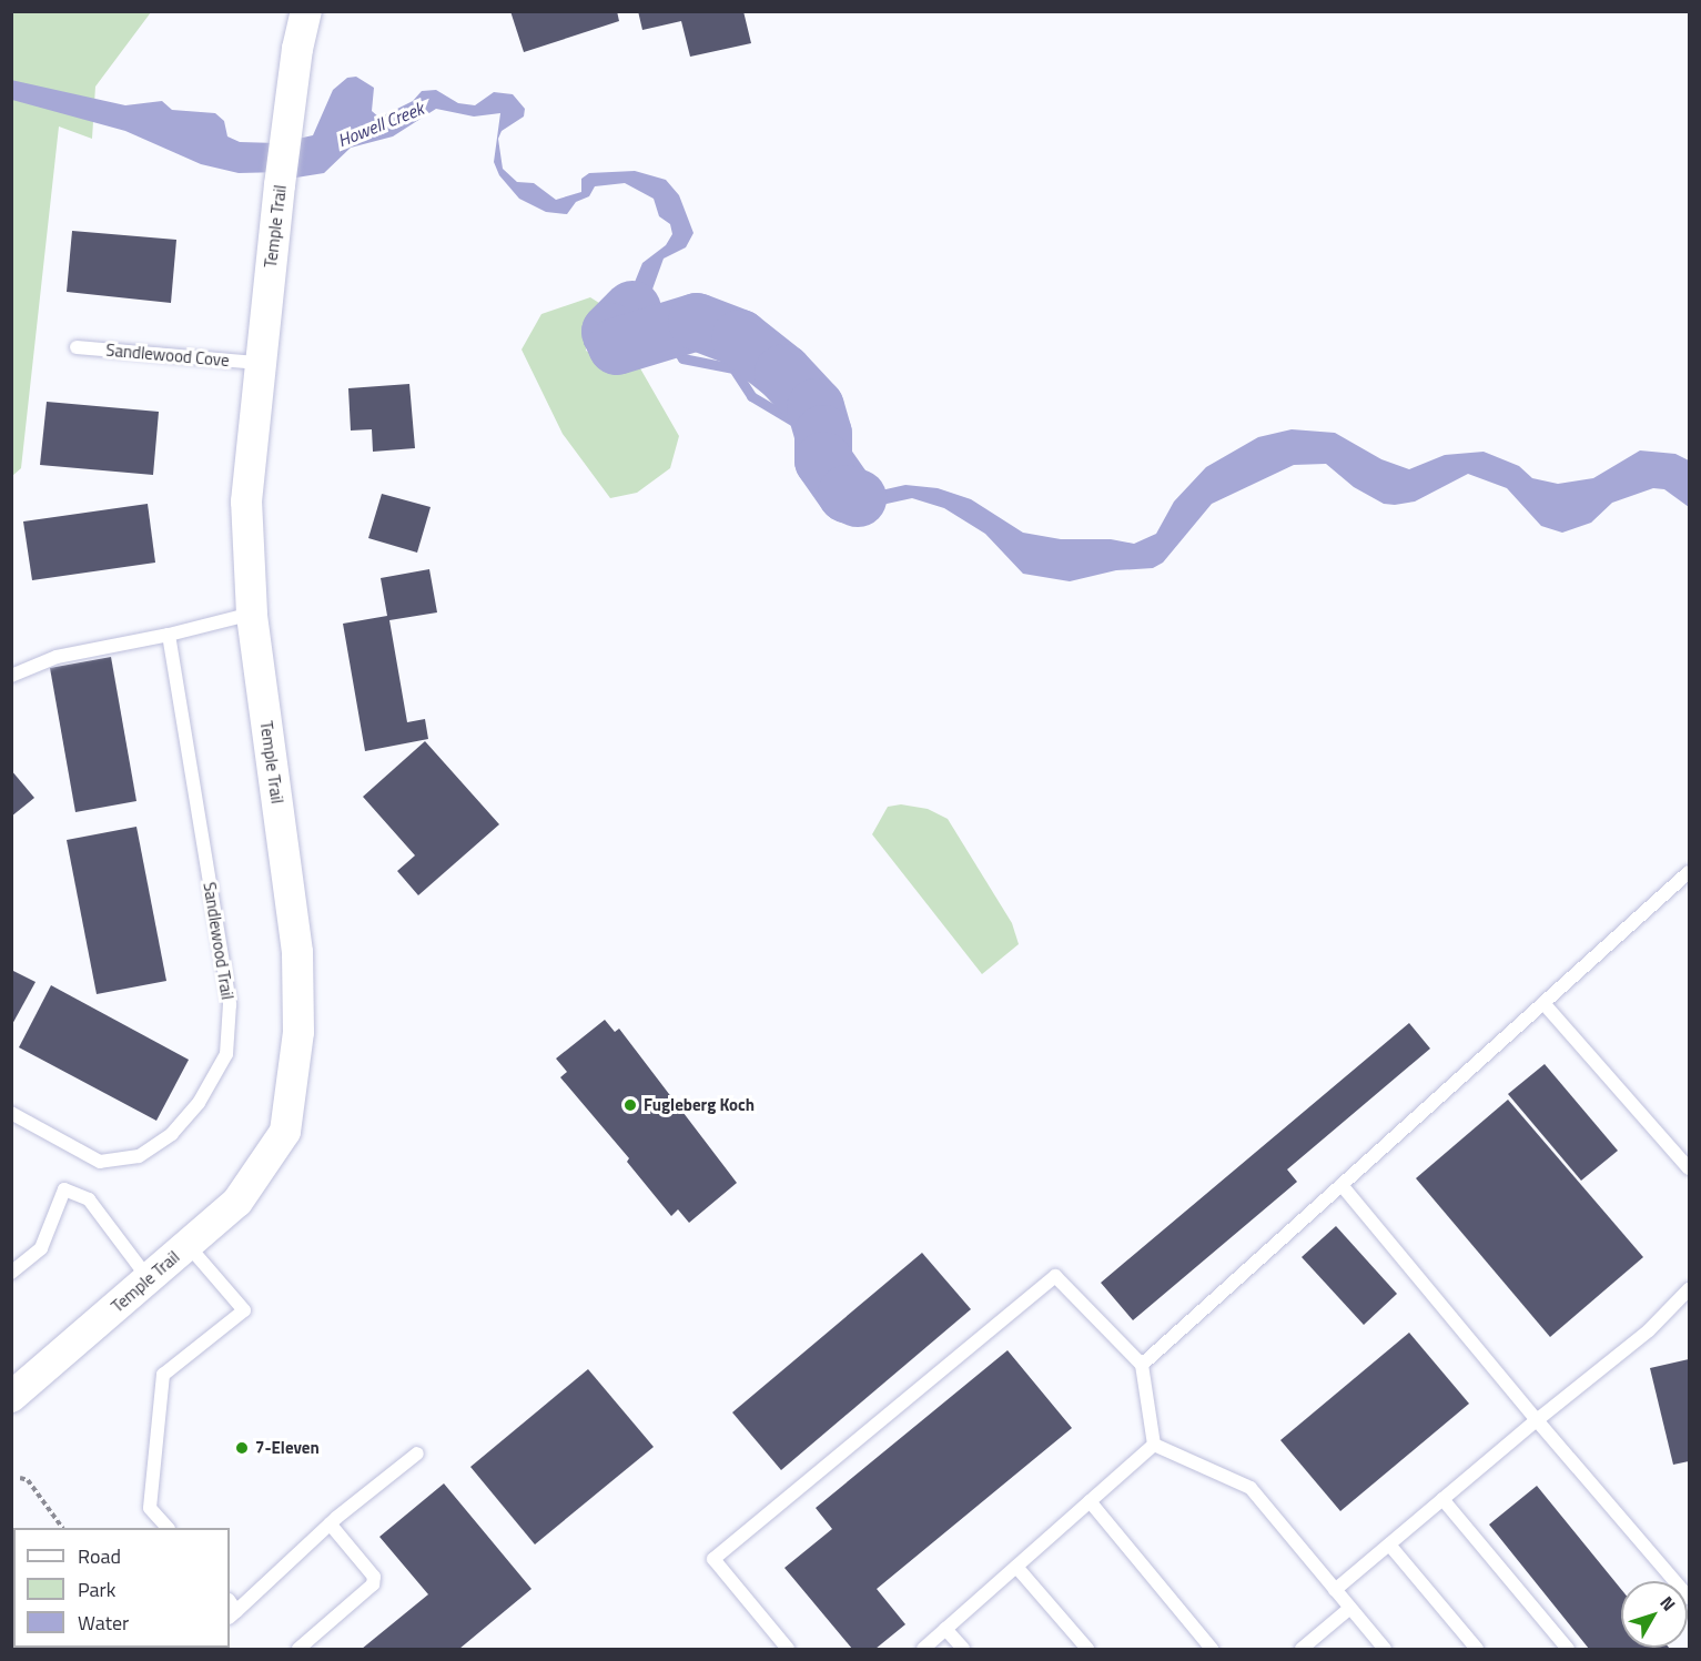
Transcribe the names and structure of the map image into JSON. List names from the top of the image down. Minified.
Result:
{"streets":{"street":["Temple Trail"],"lane":["Sandlewood Cove","Sandlewood Trail"]},"crossings":[["Temple Trail","Sandlewood Cove"]],"water":["Howell Creek"],"places":["Fugleberg Koch","7-Eleven"],"legend":["Road","Park","Water"],"north":"top right"}
